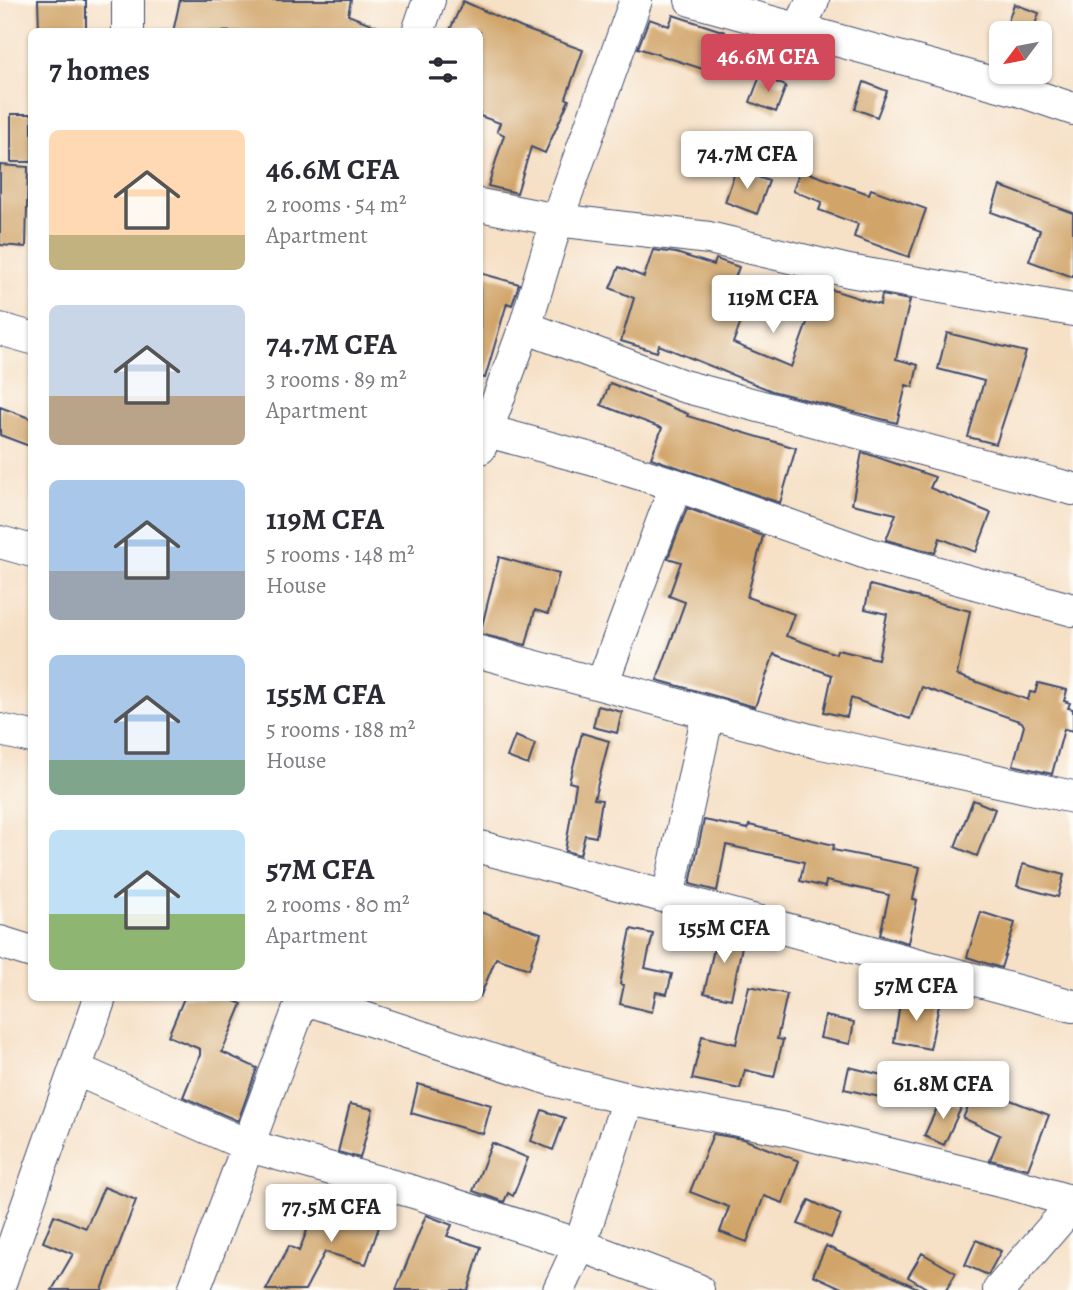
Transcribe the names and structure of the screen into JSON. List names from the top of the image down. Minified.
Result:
{"north":"bottom left","page":{"heading":"7 homes","price":["46.6M CFA","74.7M CFA","119M CFA","155M CFA","57M CFA","61.8M CFA","77.5M CFA"],"list":[{"name":"46.6M CFA","note":"2 rooms · 54 m² · Apartment"},{"name":"74.7M CFA","note":"3 rooms · 89 m² · Apartment"},{"name":"119M CFA","note":"5 rooms · 148 m² · House"},{"name":"155M CFA","note":"5 rooms · 188 m² · House"},{"name":"57M CFA","note":"2 rooms · 80 m² · Apartment"}]}}
